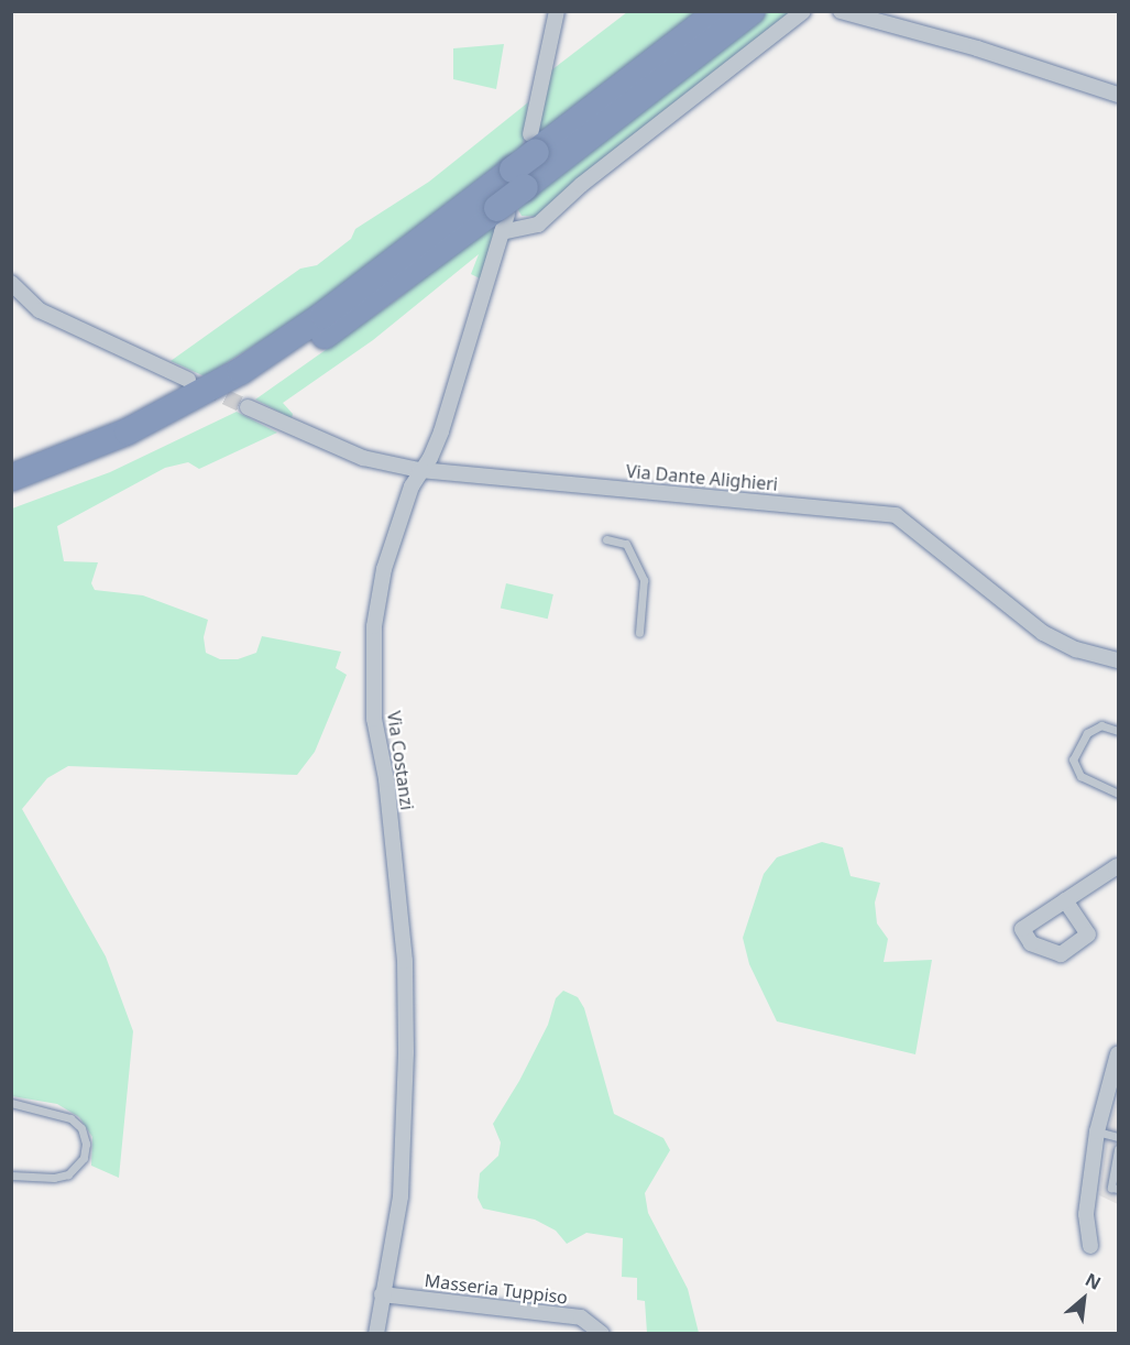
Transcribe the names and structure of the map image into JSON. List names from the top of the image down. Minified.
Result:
{"streets":{"street":["Via Dante Alighieri","Via Costanzi","Masseria Tuppiso"]},"crossings":[["Via Dante Alighieri","Via Costanzi"],["Via Costanzi","Masseria Tuppiso"]],"north":"top right"}
